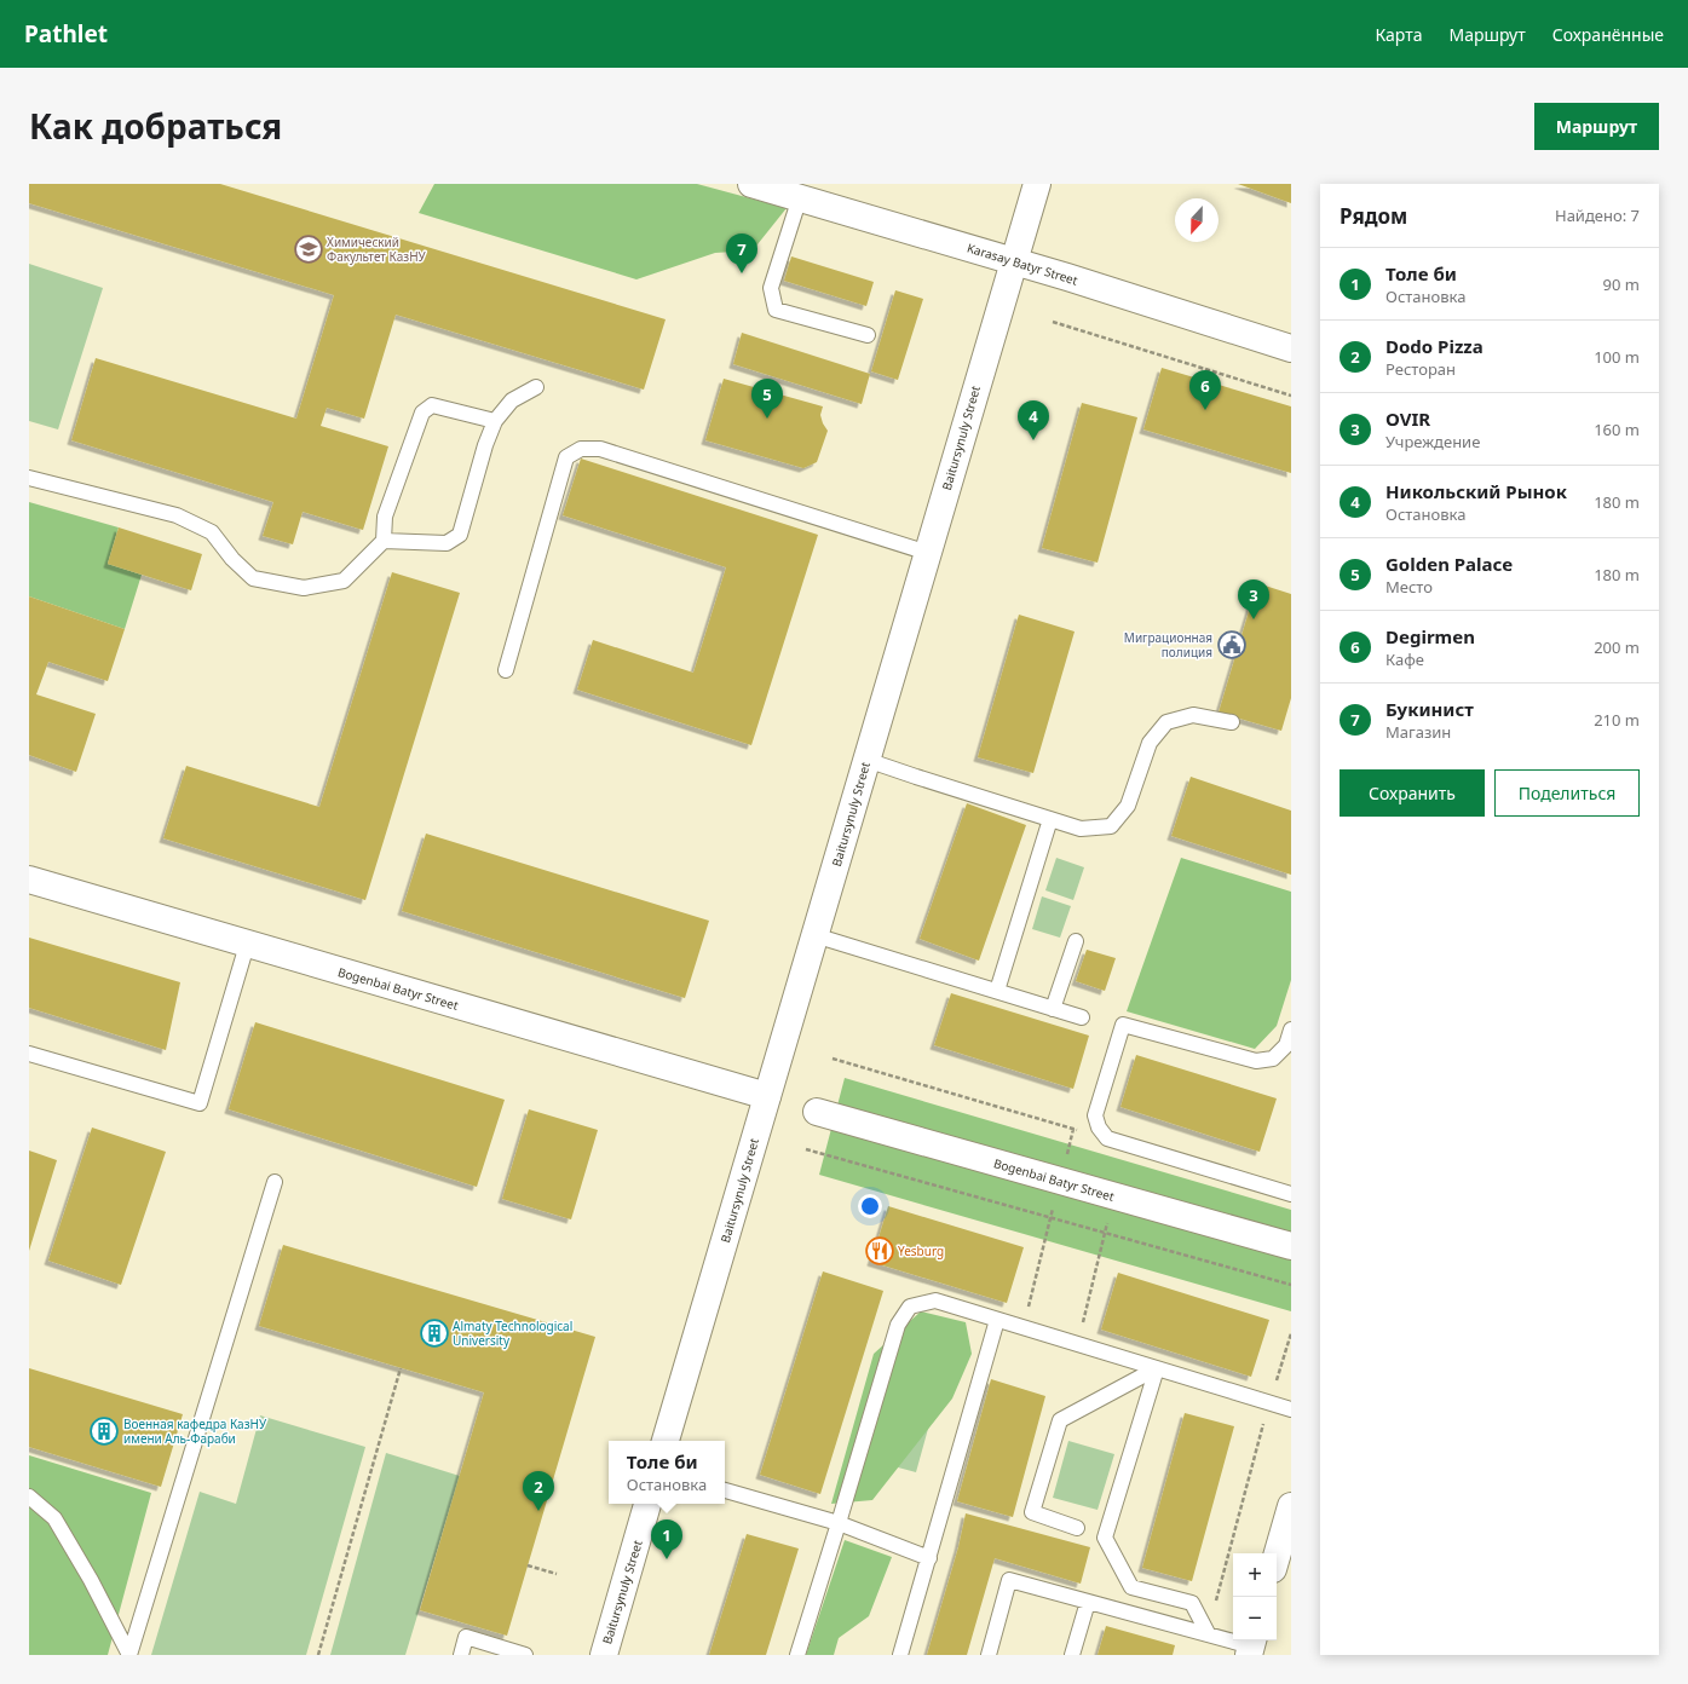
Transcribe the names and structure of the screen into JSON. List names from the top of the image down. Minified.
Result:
{"streets":{"street":["Karasay Batyr Street","Baitursynuly Street","Bogenbai Batyr Street"]},"crossings":[["Karasay Batyr Street","Baitursynuly Street"],["Baitursynuly Street","Bogenbai Batyr Street"]],"places":{"school or university":["Химический Факультет КазНУ"],"public building":["Миграционная полиция"],"restaurant":["Yesburg"],"building":["Almaty Technological University","Военная кафедра КазНУ имени Аль-Фараби"]},"north":"bottom","page":{"header":"Pathlet","nav":["Карта","Маршрут","Сохранённые"],"title":"Как добраться","buttons":["Маршрут",["Сохранить","Поделиться"]],"heading":["Рядом","Найдено: 7"],"pins":["7","6","5","4","3","2","1"],"list":[{"mark":"1","name":"Толе би","note":"Остановка","value":"90 m"},{"mark":"2","name":"Dodo Pizza","note":"Ресторан","value":"100 m"},{"mark":"3","name":"OVIR","note":"Учреждение","value":"160 m"},{"mark":"4","name":"Никольский Рынок","note":"Остановка","value":"180 m"},{"mark":"5","name":"Golden Palace","note":"Место","value":"180 m"},{"mark":"6","name":"Degirmen","note":"Кафе","value":"200 m"},{"mark":"7","name":"Букинист","note":"Магазин","value":"210 m"}],"popup":["Толе би","Остановка"],"map_buttons":["+","−"]}}
